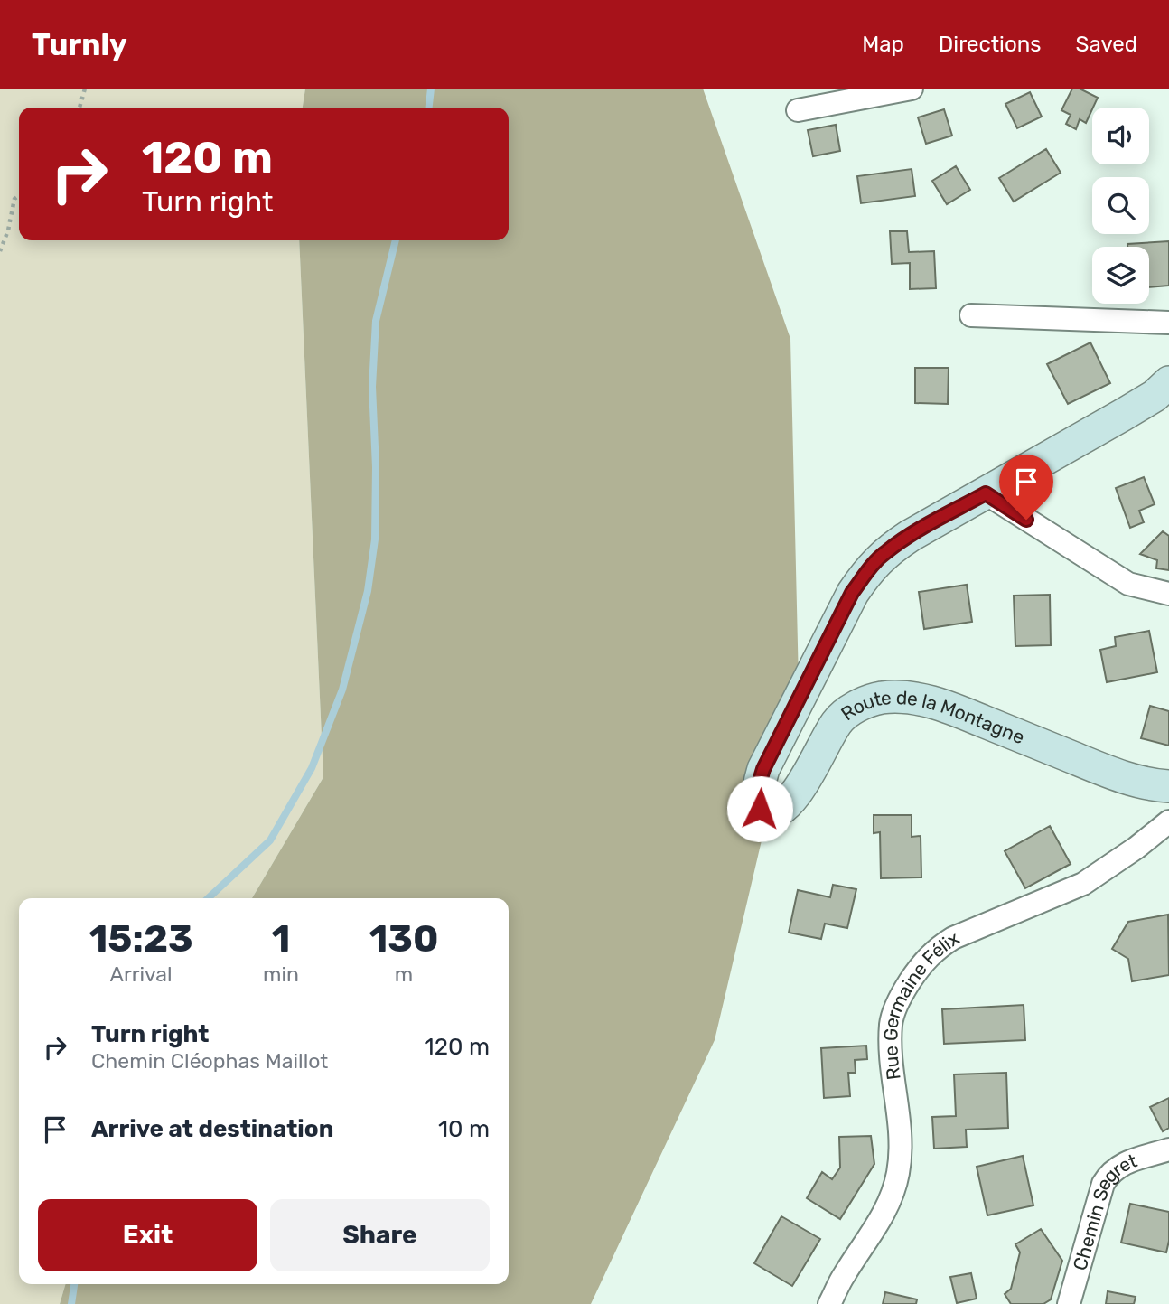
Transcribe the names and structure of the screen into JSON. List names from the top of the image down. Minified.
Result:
{"streets":{"main road":["Route de la Montagne"],"street":["Rue Germaine Félix","Chemin Segret"]},"page":{"header":"Turnly","nav":["Map","Directions","Saved"],"turn":["120 m","Turn right"],"eta":["15:23","Arrival","1","min","130","m"],"list":[{"name":"Turn right","note":"Chemin Cléophas Maillot","value":"120 m"},{"name":"Arrive at destination","value":"10 m"}],"buttons":["Exit","Share"]}}
